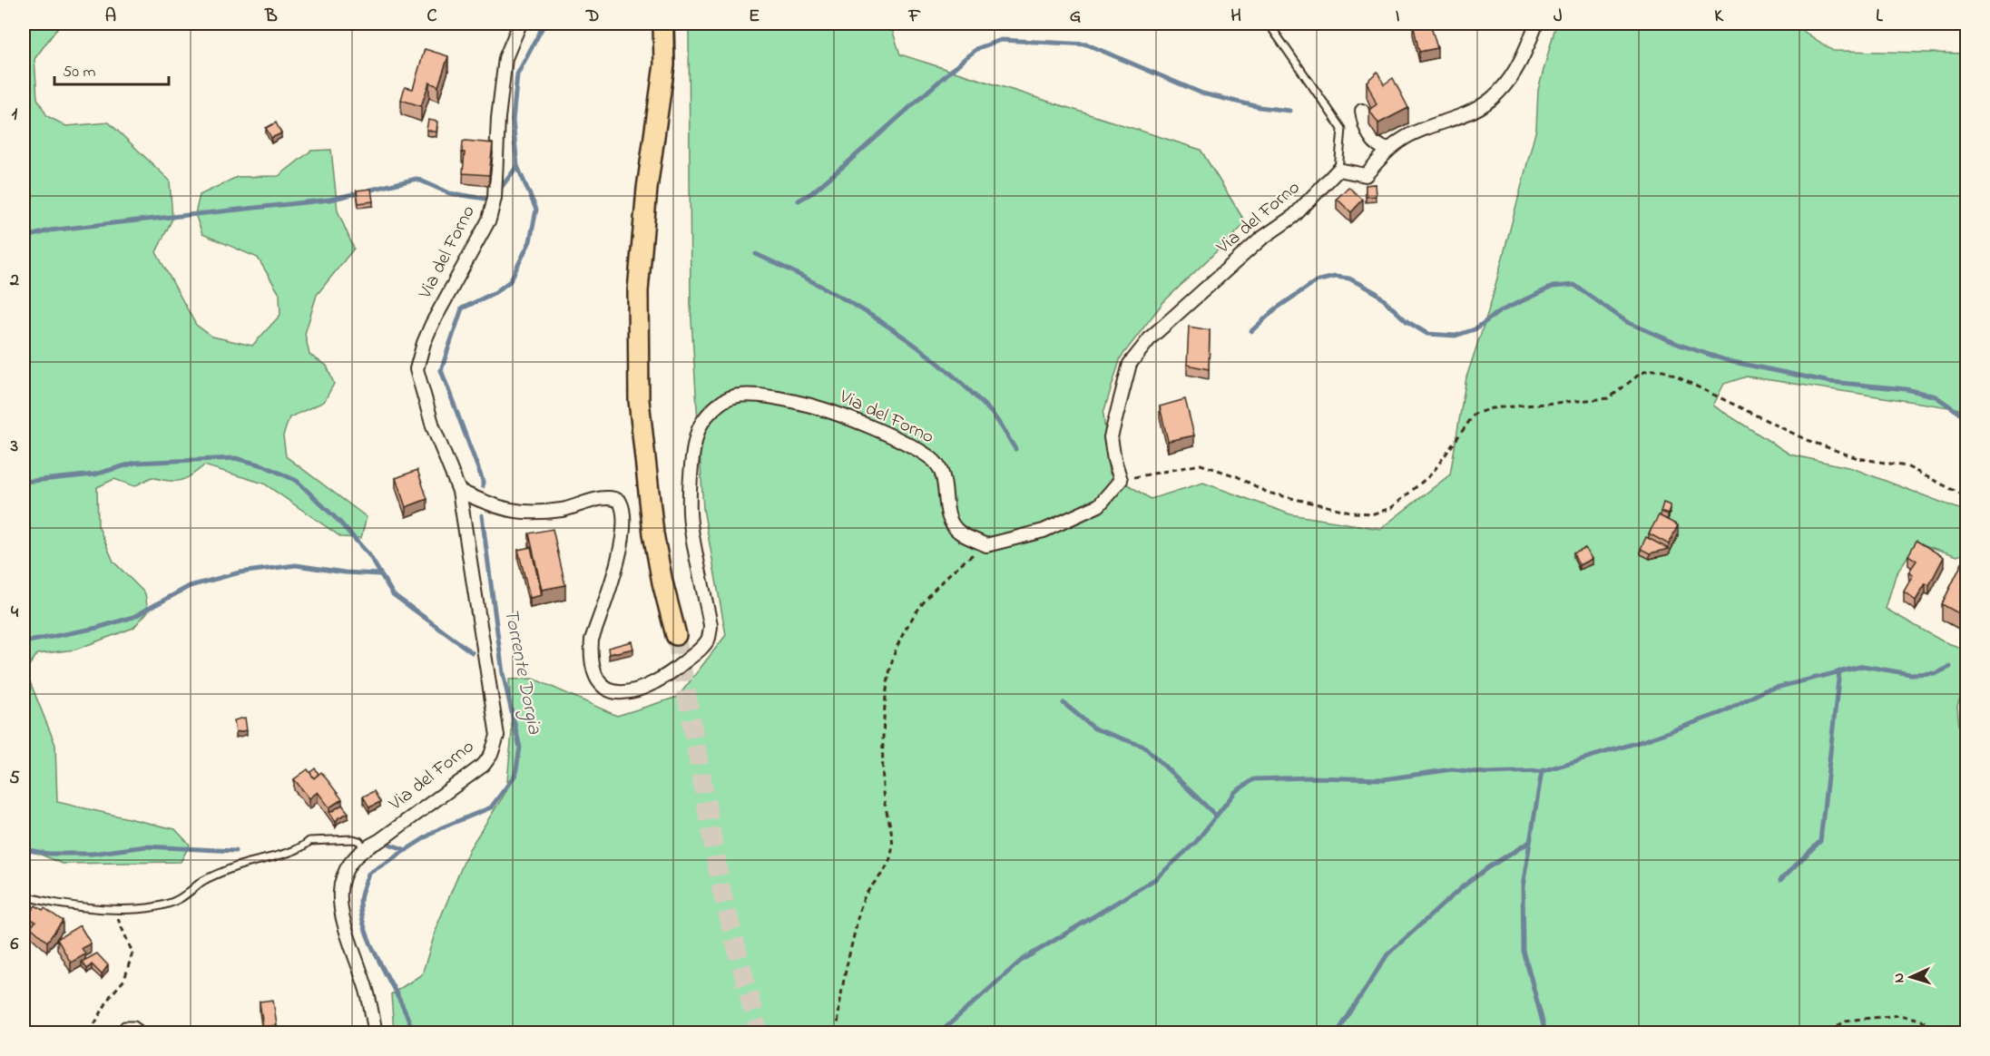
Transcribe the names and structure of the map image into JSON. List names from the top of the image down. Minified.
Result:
{"streets":{"street":["Via del Forno"]},"water":["Torrente Dorgia"],"scale_bar":"50 m","north":"left","grid":{"columns":["A","B","C","D","E","F","G","H","I","J","K","L"],"rows":["1","2","3","4","5","6"]}}
